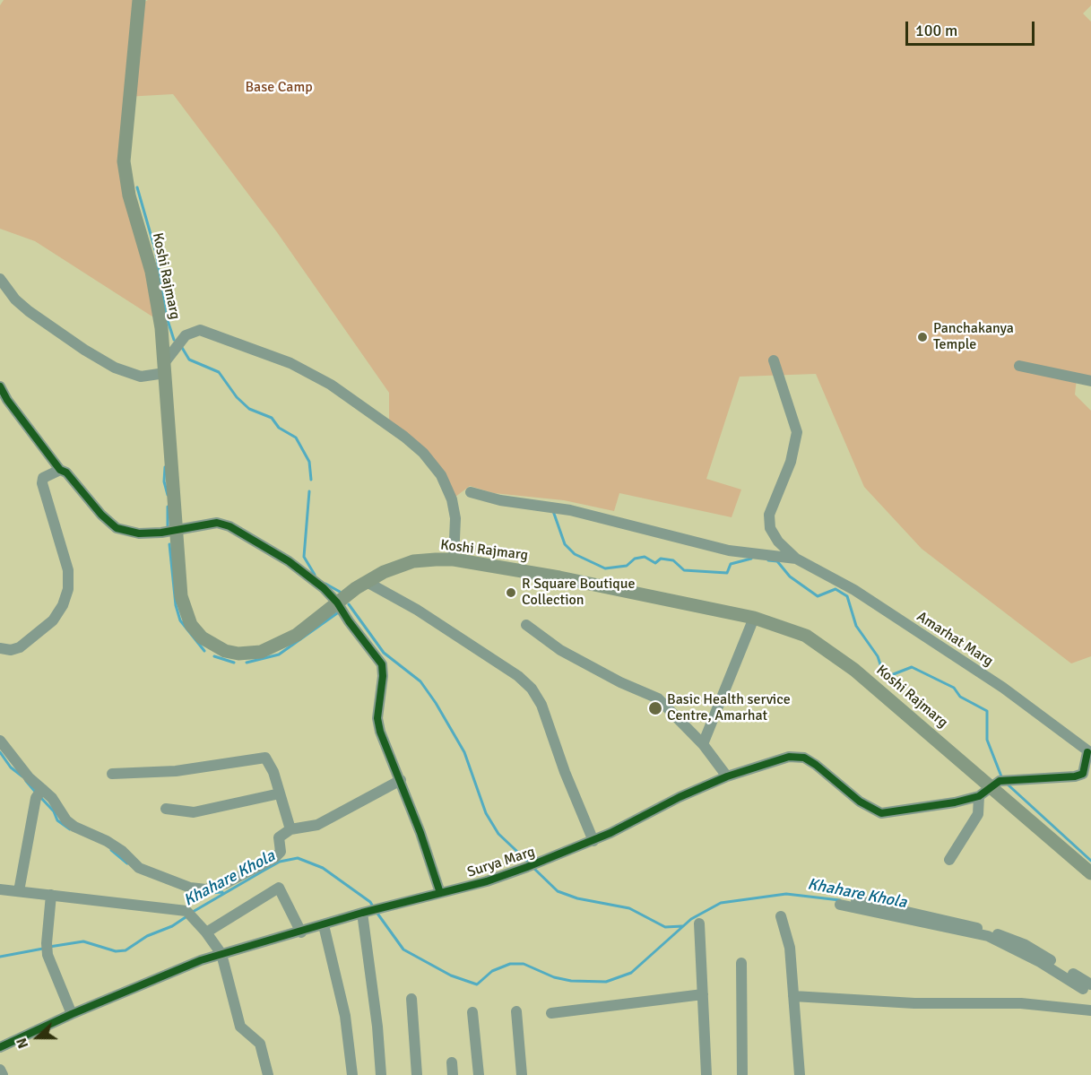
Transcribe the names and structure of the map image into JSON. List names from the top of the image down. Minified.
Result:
{"streets":{"main road":["Koshi Rajmarg"],"street":["Amarhat Marg","Surya Marg"]},"crossings":[["Koshi Rajmarg","Surya Marg"]],"water":["Khahare Khola"],"parks":["Base Camp"],"places":["Panchakanya Temple","R Square Boutique Collection","Basic Health service Centre, Amarhat"],"scale_bar":"100 m","north":"left"}
